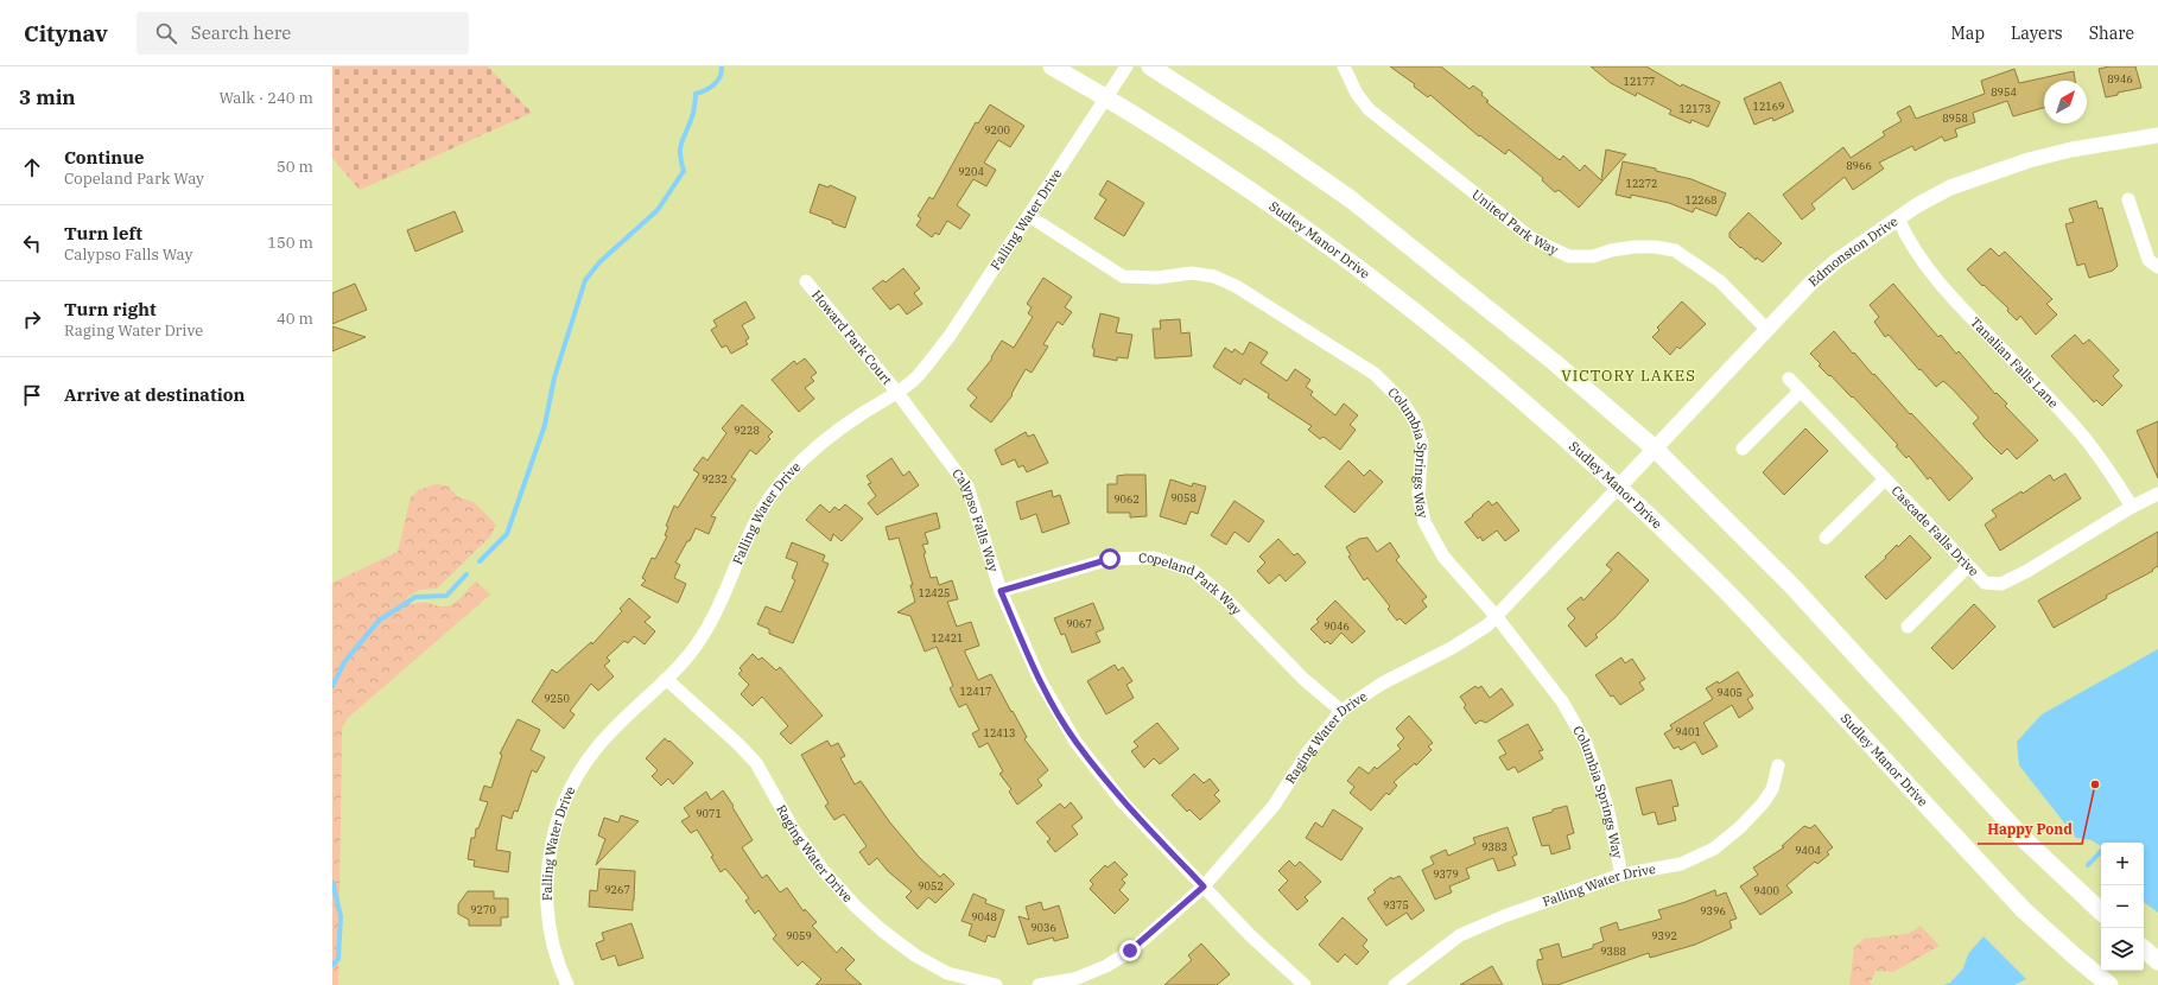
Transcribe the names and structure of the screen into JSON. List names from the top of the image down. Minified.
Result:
{"streets":{"main road":["Sudley Manor Drive"],"street":["Falling Water Drive","United Park Way","Edmonston Drive","Howard Park Court","Tanalian Falls Lane","Columbia Springs Way","Calypso Falls Way","Cascade Falls Drive","Copeland Park Way","Raging Water Drive"]},"crossings":[["Falling Water Drive","Sudley Manor Drive"],["Falling Water Drive","Howard Park Court"],["Falling Water Drive","Columbia Springs Way"],["Falling Water Drive","Calypso Falls Way"],["Falling Water Drive","Raging Water Drive"],["United Park Way","Edmonston Drive"],["Sudley Manor Drive","Edmonston Drive"],["Sudley Manor Drive","Raging Water Drive"],["Edmonston Drive","Tanalian Falls Lane"],["Edmonston Drive","Raging Water Drive"],["Howard Park Court","Calypso Falls Way"],["Tanalian Falls Lane","Cascade Falls Drive"],["Columbia Springs Way","Raging Water Drive"],["Calypso Falls Way","Copeland Park Way"],["Calypso Falls Way","Raging Water Drive"],["Copeland Park Way","Raging Water Drive"]],"districts":["VICTORY LAKES"],"places":["Happy Pond"],"house_numbers":["8946","12177","8954","12169","12173","8958","9200","8966","9204","12272","12268","9228","9232","9058","9062","12425","9067","9046","12421","12417","9405","9250","9401","12413","9071","9383","9404","9379","9052","9267","9400","9375","9270","9396","9048","9036","9059","9392","9388"],"north":"top right","page":{"header":"Citynav","search":"Search here","nav":["Map","Layers","Share"],"heading":["3 min","Walk · 240 m"],"list":[["Continue","Copeland Park Way","50 m"],["Turn left","Calypso Falls Way","150 m"],["Turn right","Raging Water Drive","40 m"],"Arrive at destination"],"map_buttons":["+","−"]}}
